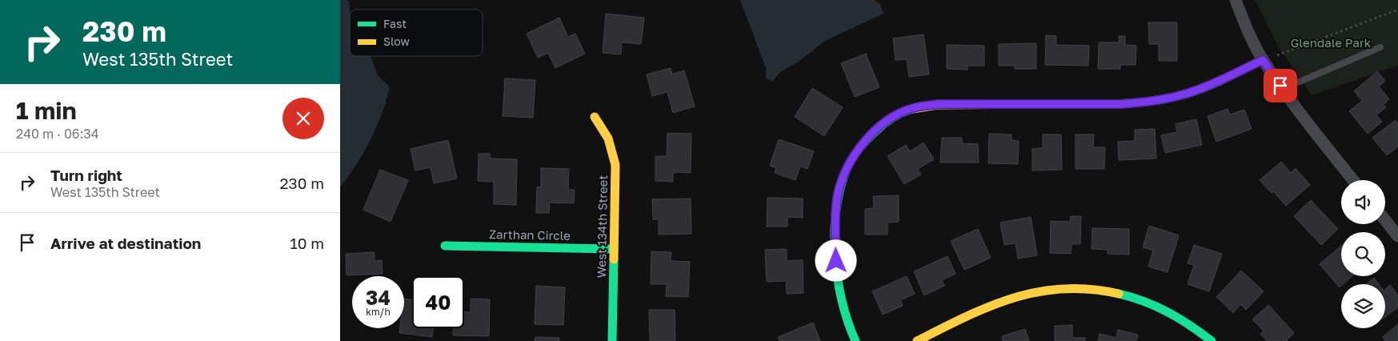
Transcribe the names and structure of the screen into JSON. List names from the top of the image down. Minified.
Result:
{"streets":{"street":["West 134th Street","Zarthan Circle"]},"crossings":[["West 134th Street","Zarthan Circle"]],"parks":["Glendale Park"],"legend":["Fast","Slow"],"page":{"turn":["230 m","West 135th Street"],"heading":["1 min","240 m · 06:34"],"list":[{"name":"Turn right","note":"West 135th Street","value":"230 m"},{"name":"Arrive at destination","value":"10 m"}],"speed":"34 km/h","limit":"40"}}
